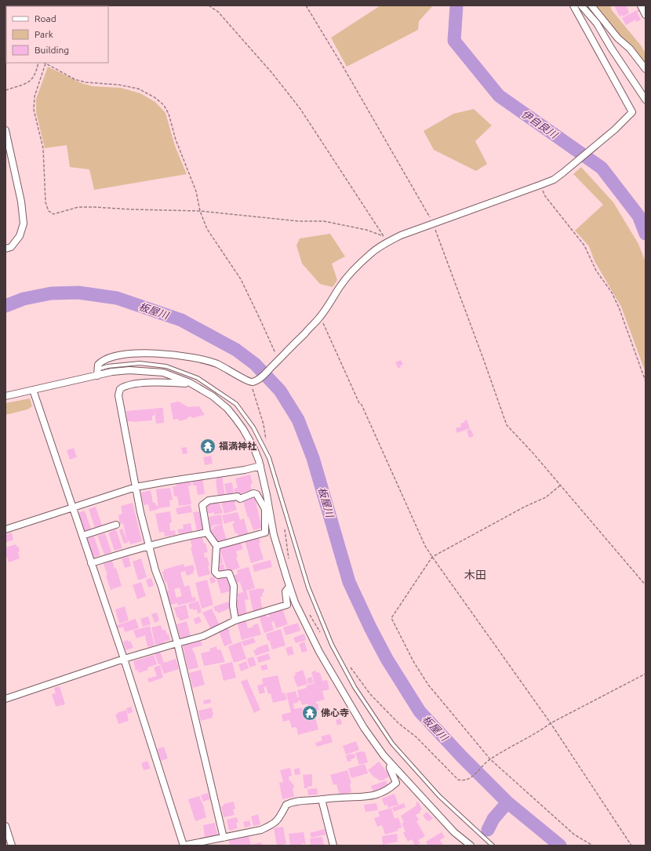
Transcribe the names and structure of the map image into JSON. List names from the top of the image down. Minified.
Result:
{"districts":["木田"],"water":["伊自良川","板屋川"],"places":{"temple":["福満神社","佛心寺"]},"legend":["Road","Park","Building"]}
